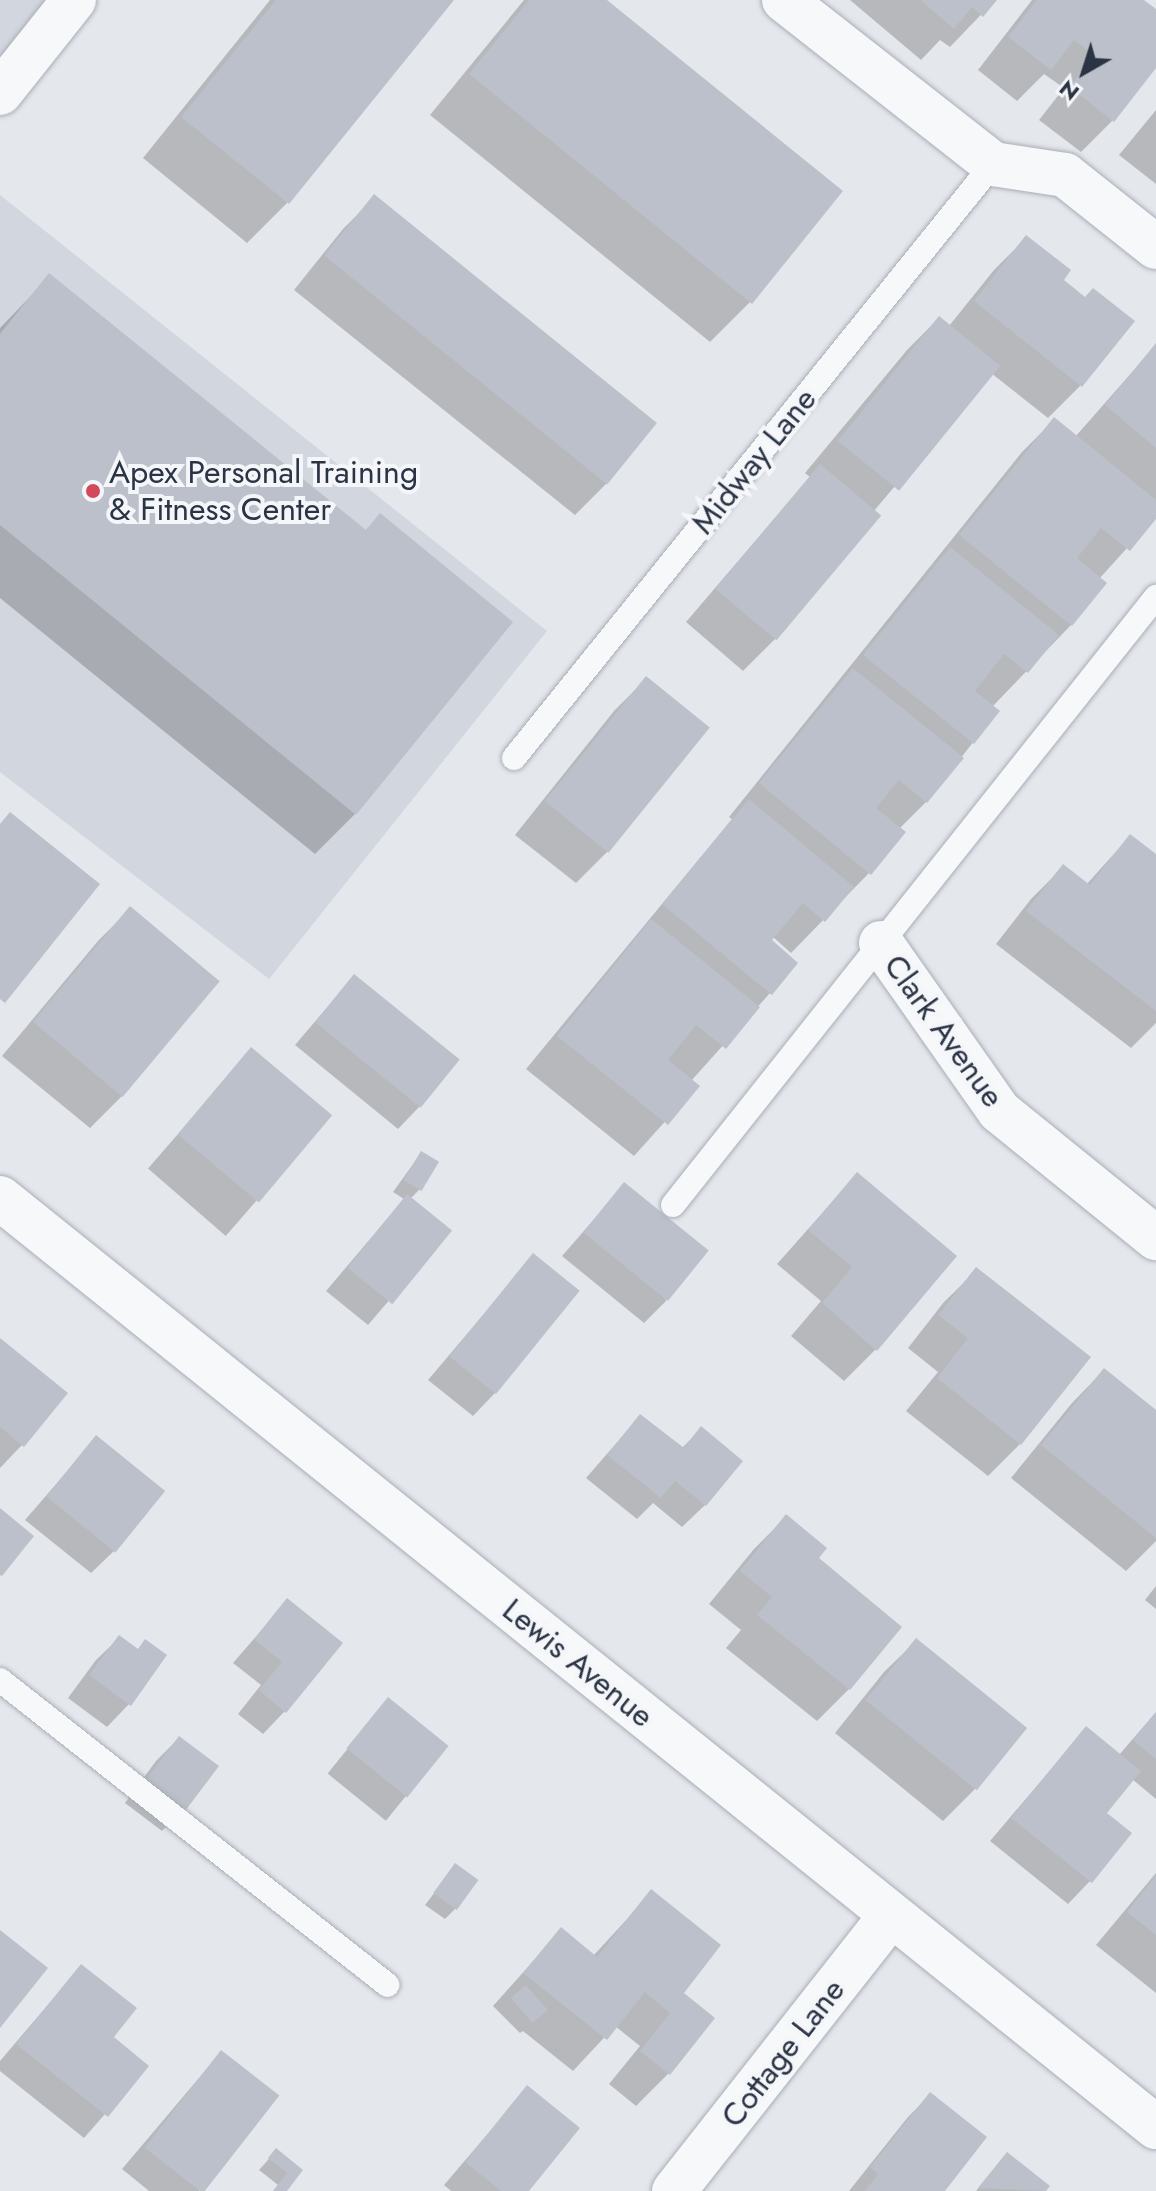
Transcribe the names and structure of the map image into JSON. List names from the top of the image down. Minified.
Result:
{"streets":{"street":["Clark Avenue","Lewis Avenue","Cottage Lane"],"lane":["Midway Lane"]},"crossings":[["Lewis Avenue","Cottage Lane"]],"places":["Apex Personal Training & Fitness Center"],"north":"bottom left"}
